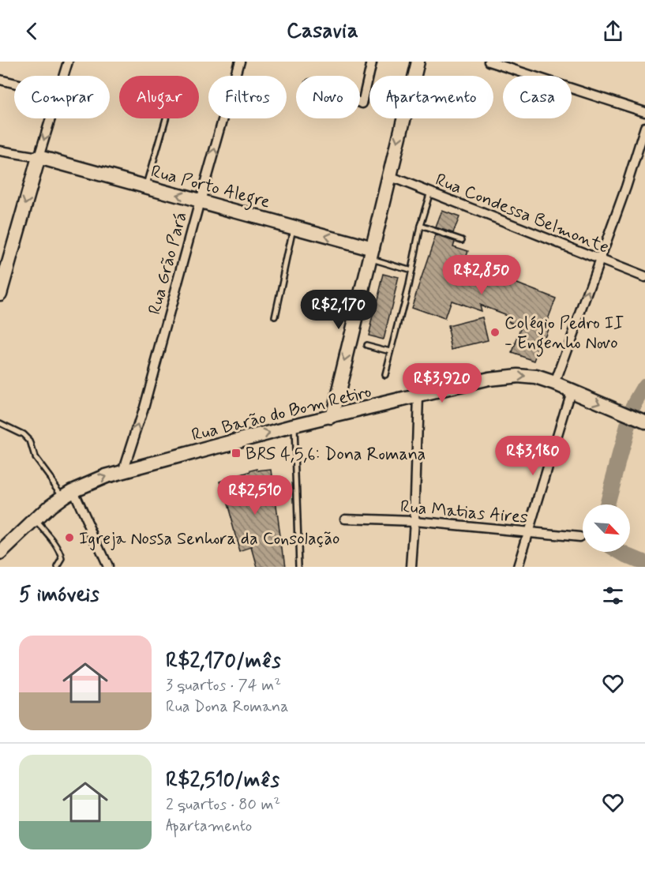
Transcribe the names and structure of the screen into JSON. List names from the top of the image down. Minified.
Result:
{"streets":{"street":["Rua Porto Alegre","Rua Condessa Belmonte","Rua Grão Pará","Rua Barão do Bom Retiro","Rua Matias Aires"]},"crossings":[["Rua Porto Alegre","Rua Grão Pará"],["Rua Grão Pará","Rua Barão do Bom Retiro"]],"one_way":["Rua Porto Alegre","Rua Grão Pará","Rua Barão do Bom Retiro"],"places":{"other":["Colégio Pedro II - Engenho Novo","Igreja Nossa Senhora da Consolação"],"transit":["BRS 4,5,6: Dona Romana"]},"north":"bottom right","page":{"header":"Casavia","chip":["Comprar","Alugar","Filtros","Novo","Apartamento","Casa"],"price":["R$2,850","R$2,170","R$3,920","R$3,180","R$2,510"],"heading":"5 imóveis","list":[{"name":"R$2,170/mês","note":"3 quartos · 74 m² · Rua Dona Romana"},{"name":"R$2,510/mês","note":"2 quartos · 80 m² · Apartamento"}]}}
